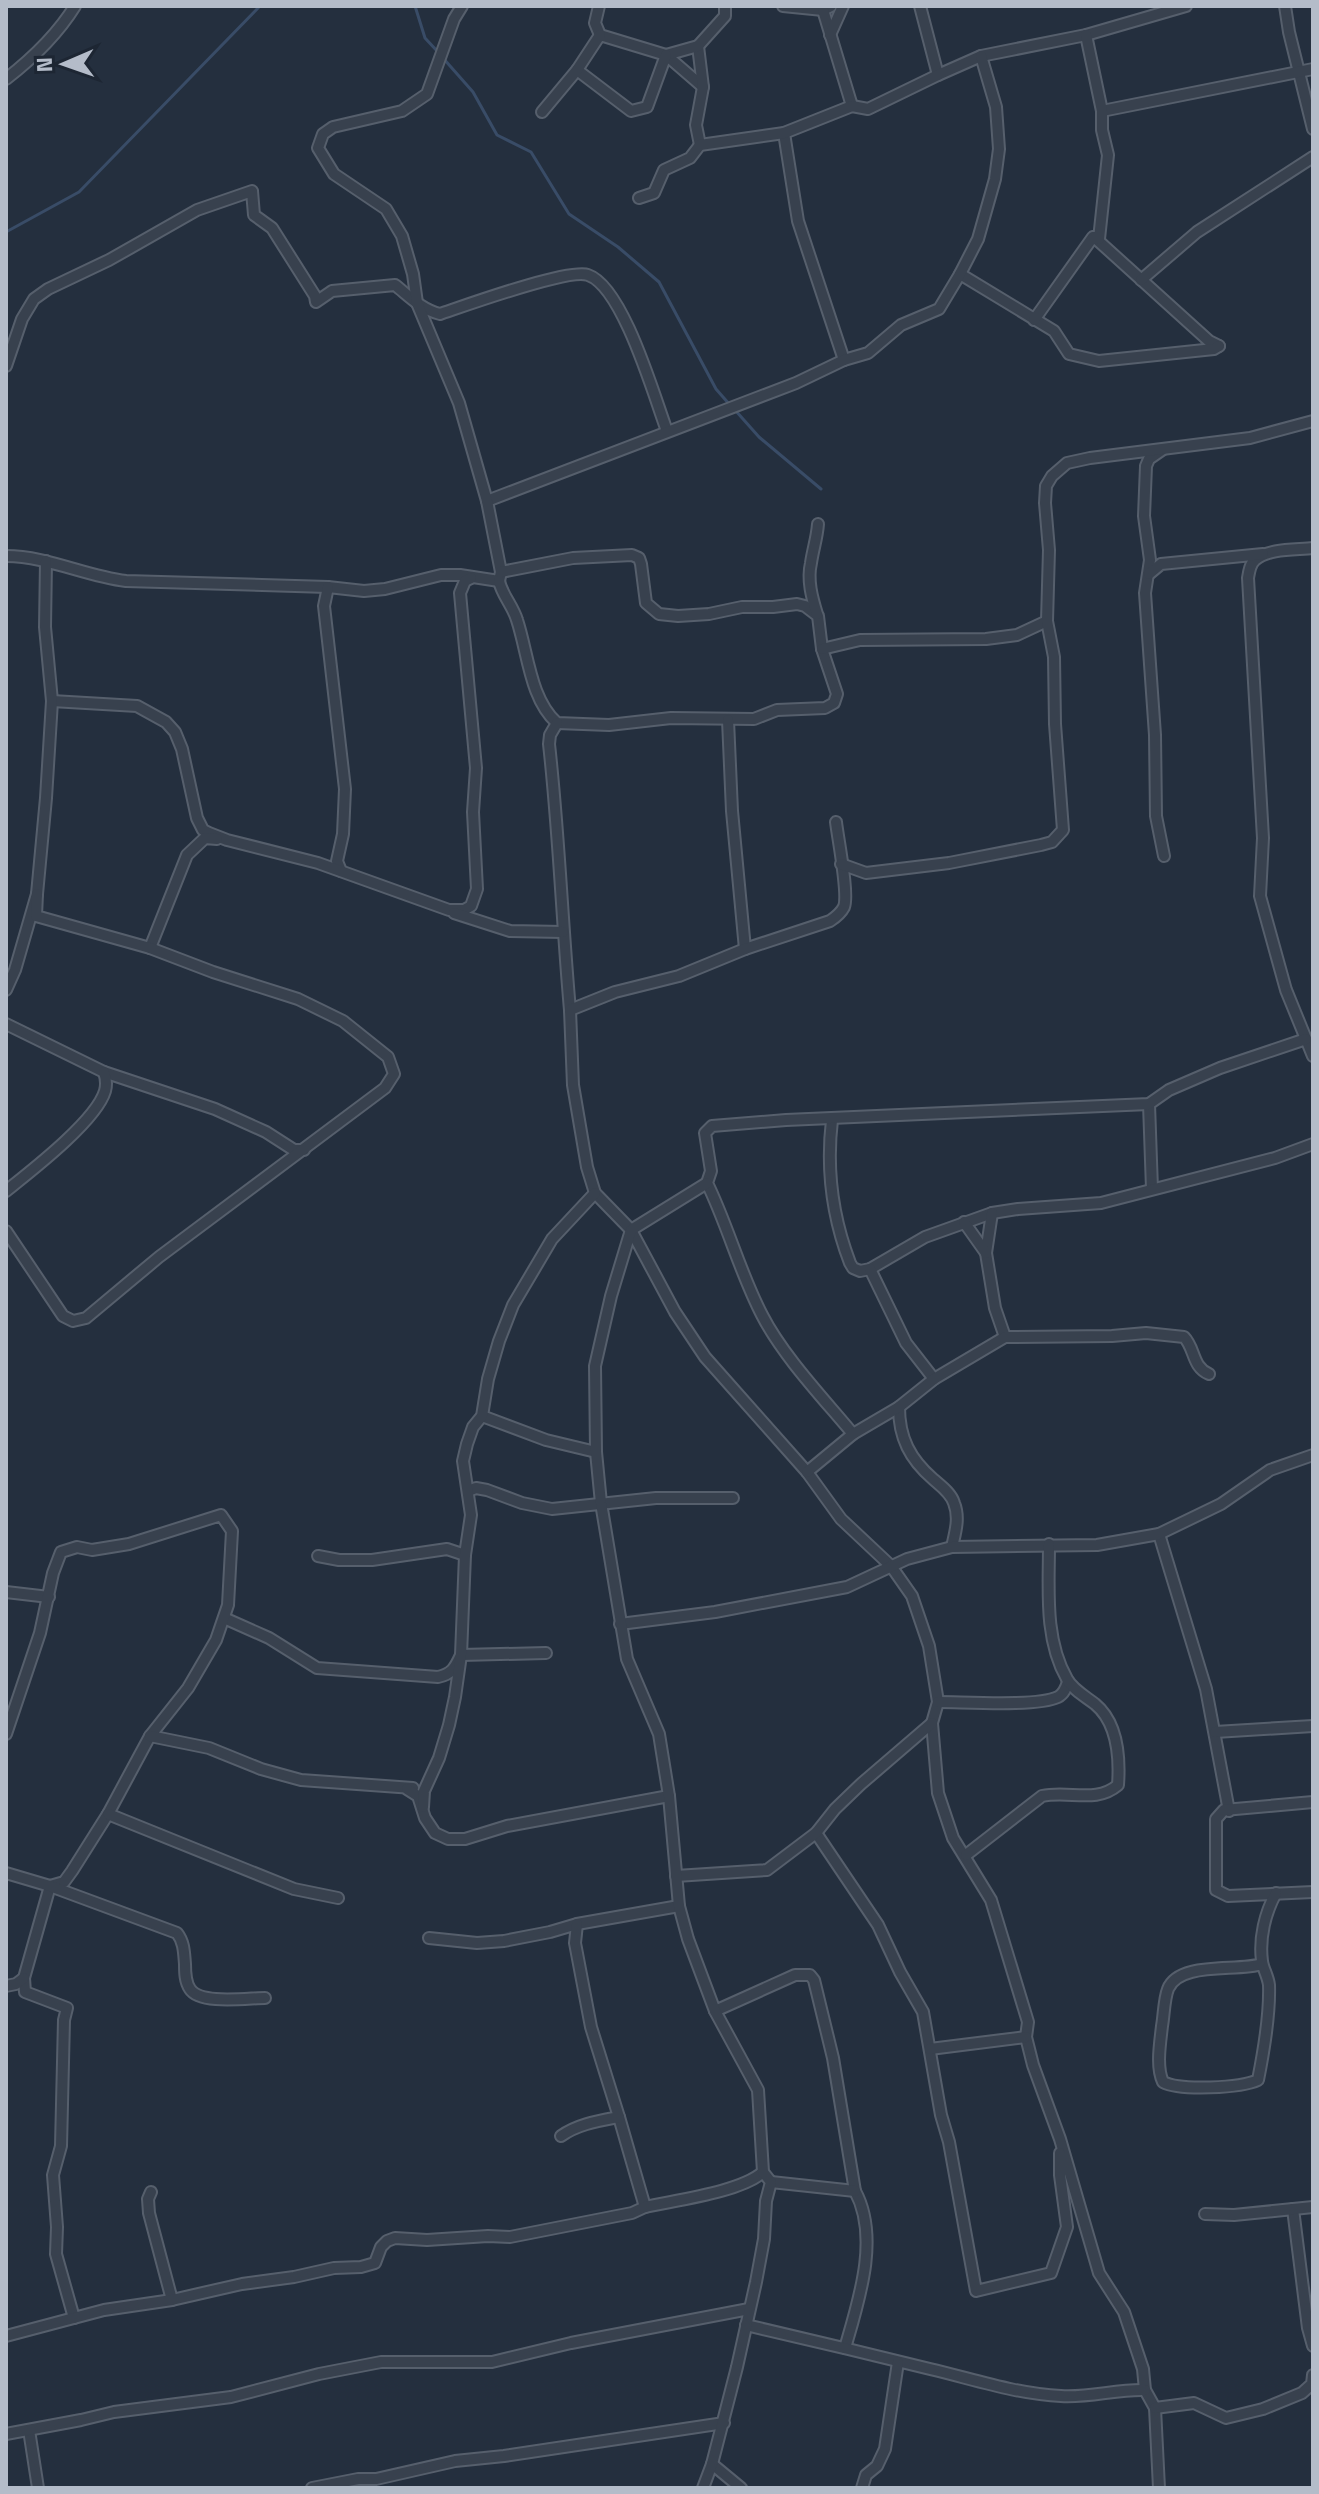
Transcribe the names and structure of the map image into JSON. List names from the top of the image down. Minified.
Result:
{"north":"left"}
